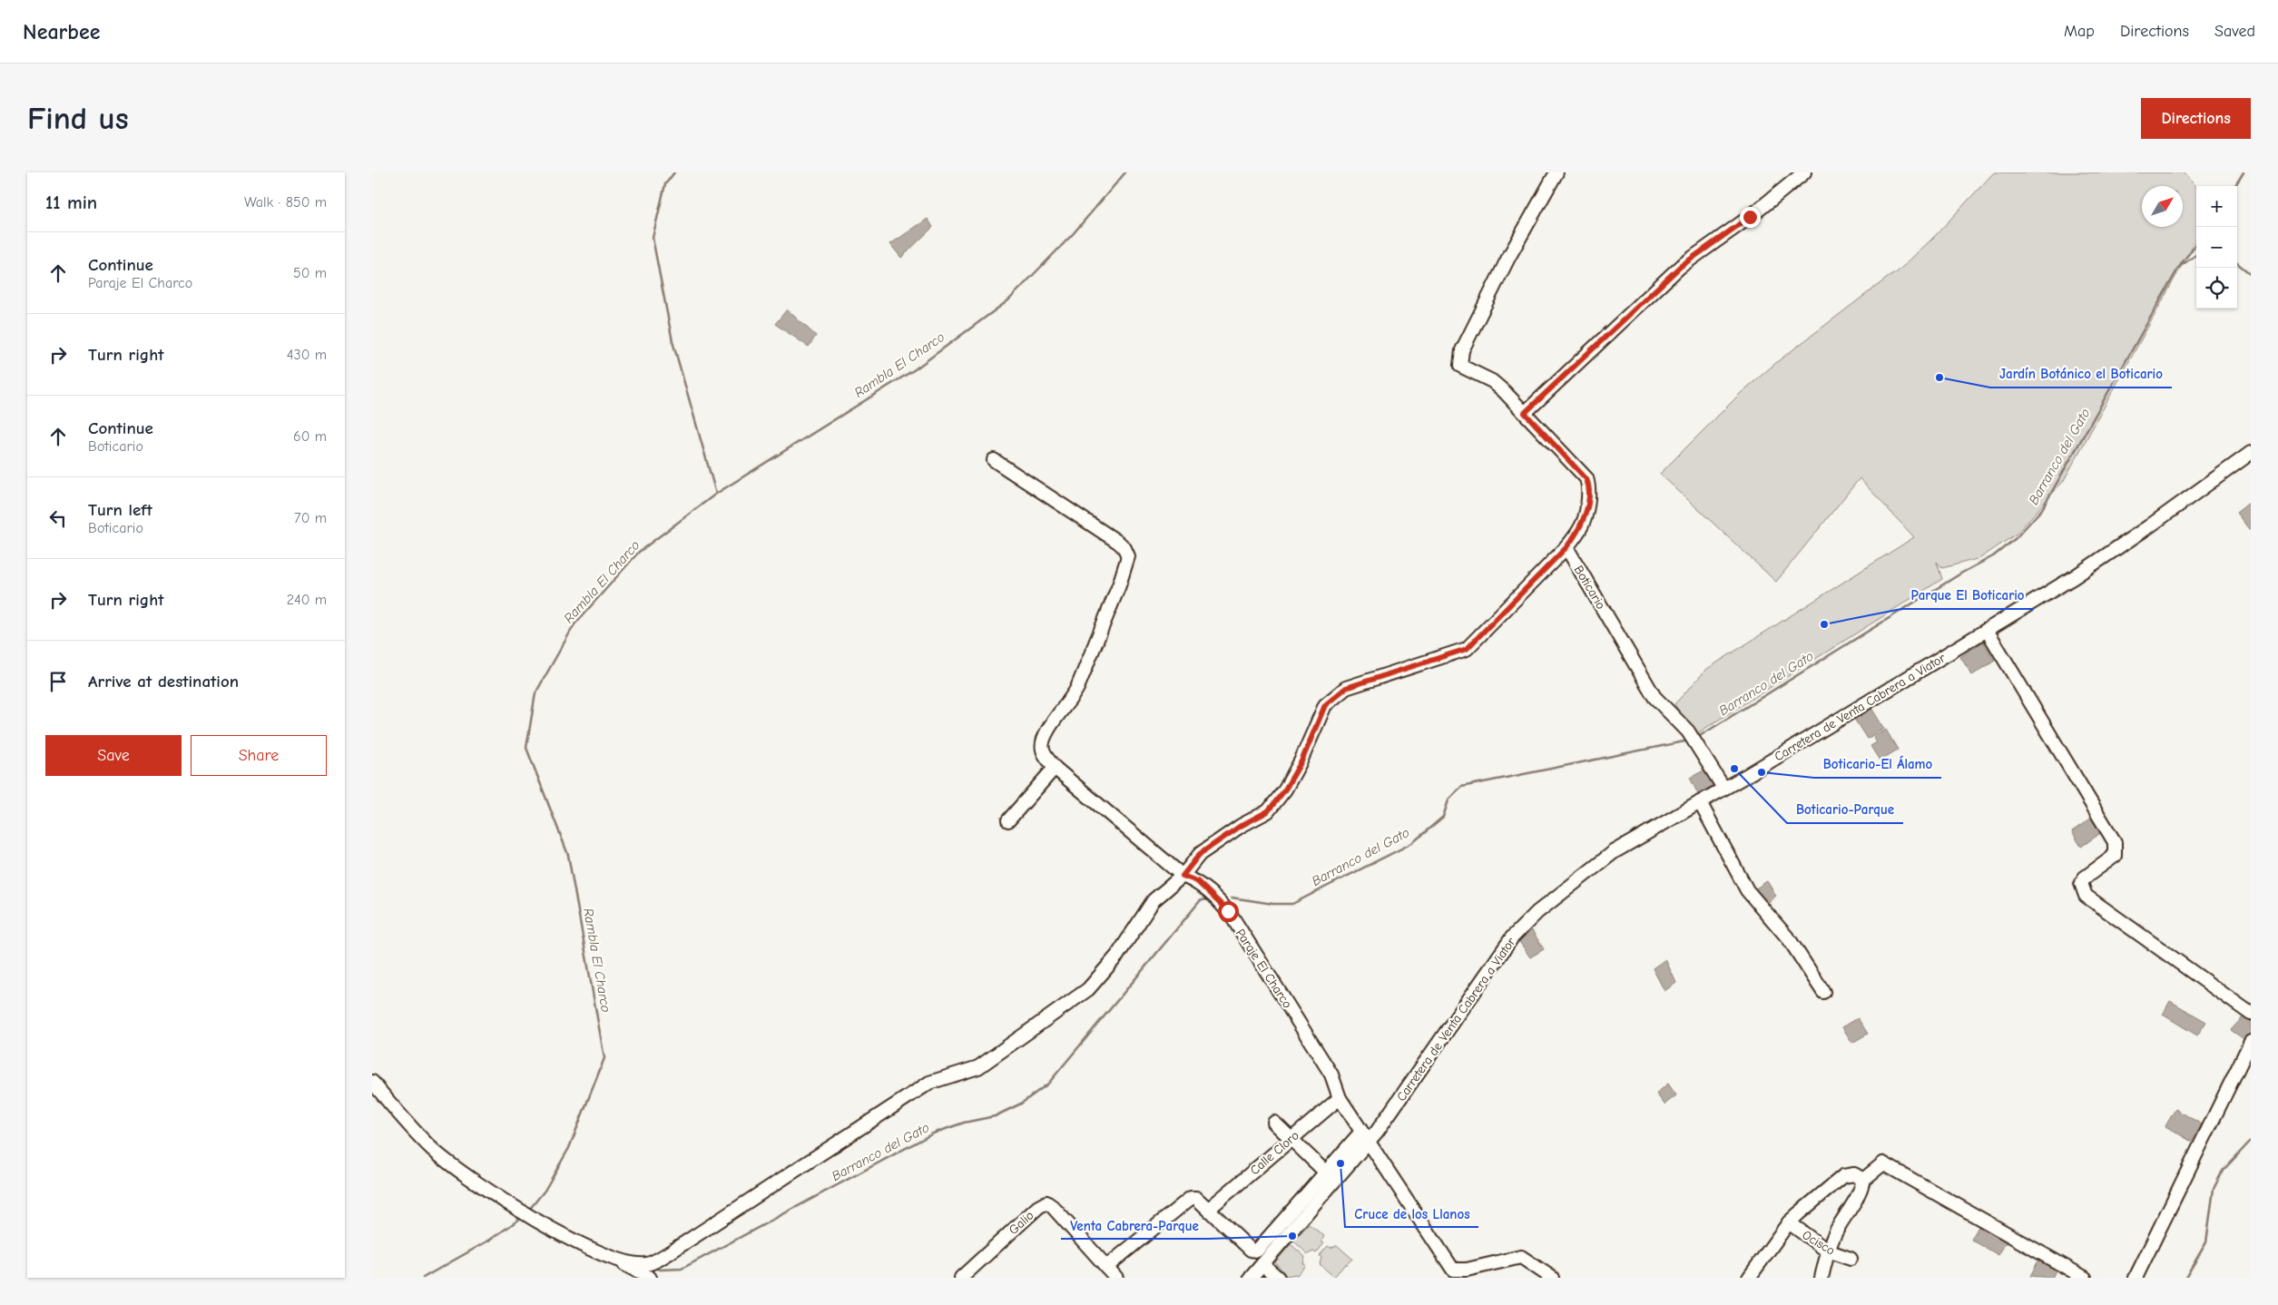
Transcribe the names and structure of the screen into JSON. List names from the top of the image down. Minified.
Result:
{"streets":{"street":["Boticario","Carretera de Venta Cabrera a Viator","Paraje El Charco","Calle Cloro","Galio","Ocisco"]},"crossings":[["Boticario","Carretera de Venta Cabrera a Viator"],["Carretera de Venta Cabrera a Viator","Paraje El Charco"],["Paraje El Charco","Calle Cloro"]],"water":["Rambla El Charco","Barranco del Gato"],"places":["Jardín Botánico el Boticario","Parque El Boticario","Boticario-Parque","Boticario-El Álamo","Cruce de los Llanos","Venta Cabrera-Parque"],"north":"top right","page":{"header":"Nearbee","nav":["Map","Directions","Saved"],"buttons":["Directions",["Save","Share"]],"title":"Find us","heading":["11 min","Walk · 850 m"],"map_buttons":["+","−"],"list":[["Continue","Paraje El Charco","50 m"],["Turn right","430 m"],["Continue","Boticario","60 m"],["Turn left","Boticario","70 m"],["Turn right","240 m"],"Arrive at destination"]}}
